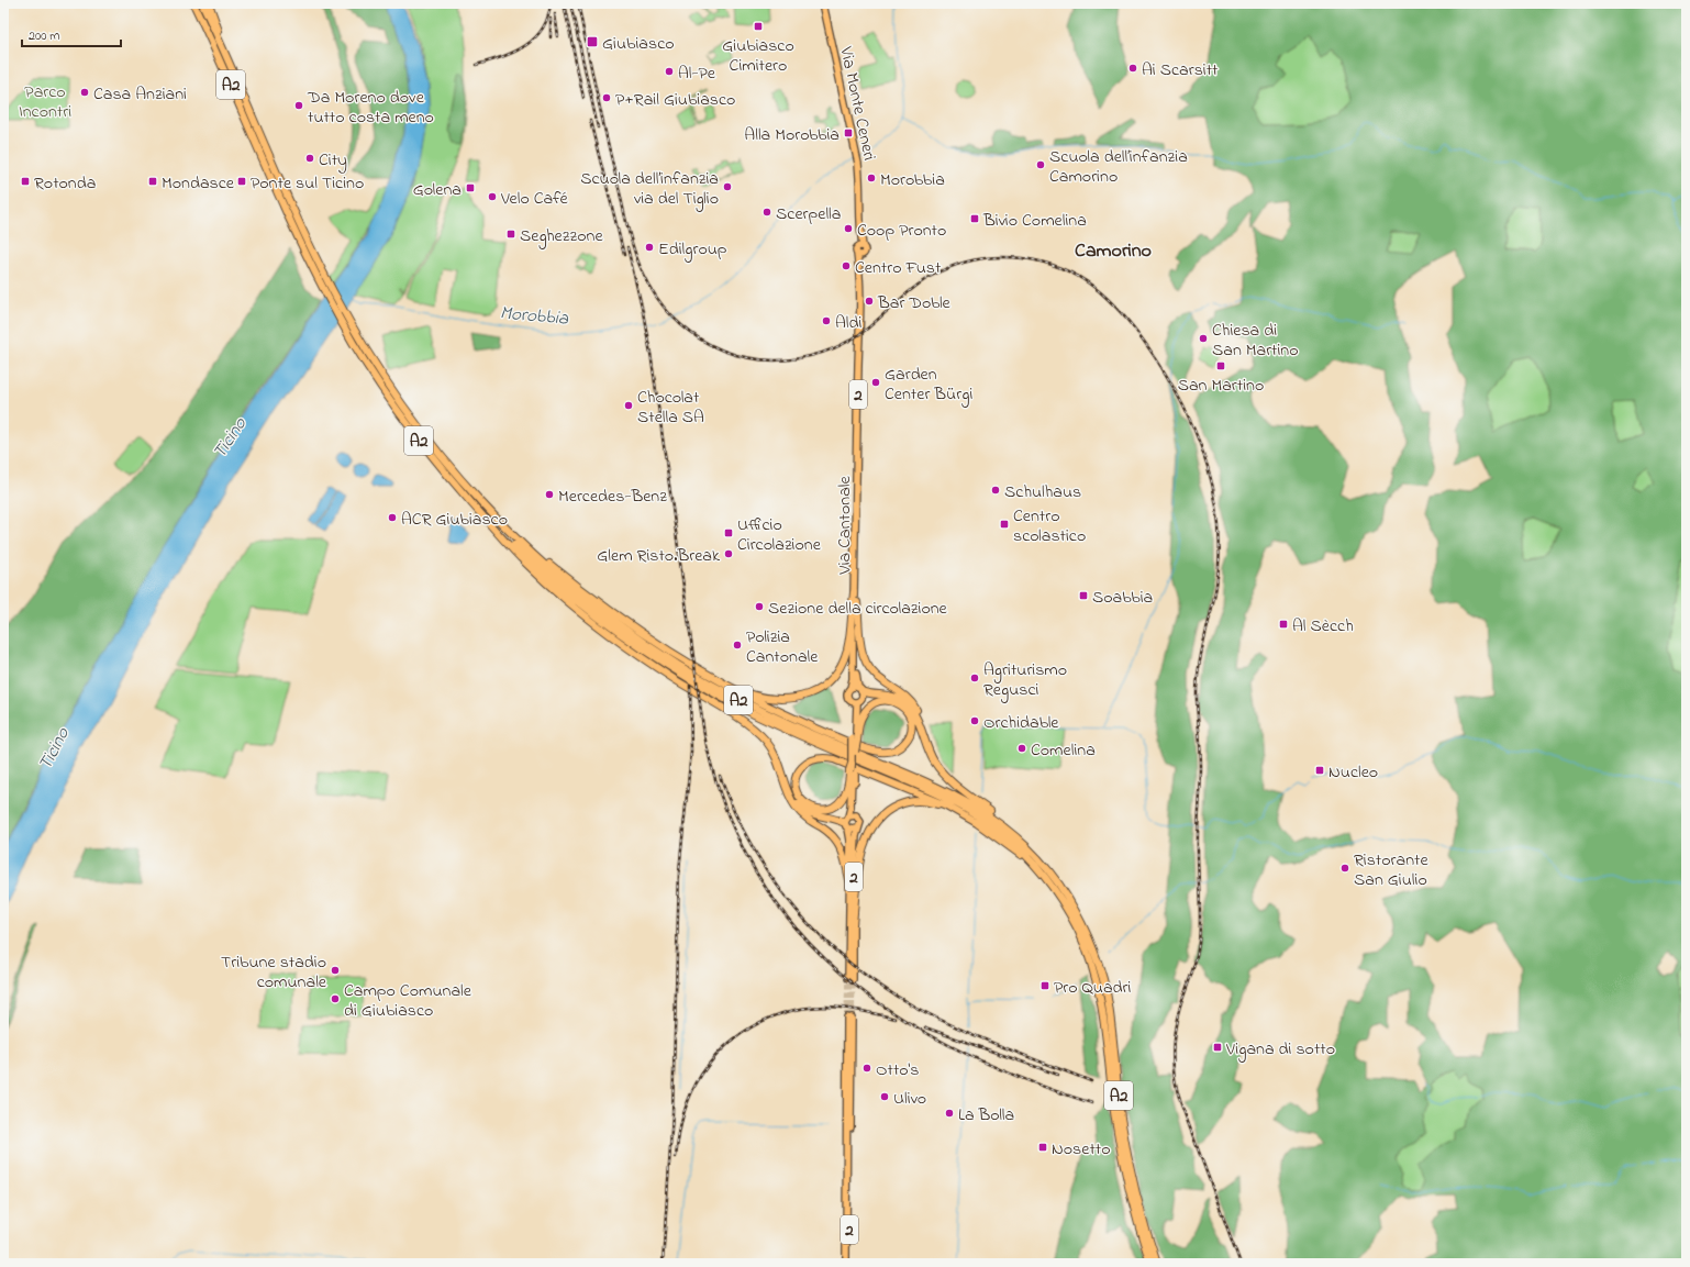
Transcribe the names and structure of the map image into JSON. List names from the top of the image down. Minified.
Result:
{"streets":{"highway":["A2"],"main road":["Via Monte Ceneri","2","Via Cantonale"]},"crossings":[["A2","2"],["A2","Via Cantonale"],["Via Monte Ceneri","Via Cantonale"]],"districts":["Camorino"],"water":["Morobbia","Ticino"],"parks":["Parco Incontri"],"places":{"transit":["Giubiasco Cimitero","Giubiasco","Alla Morobbia","Rotonda","Mondasce","Ponte sul Ticino","Golena","Bivio Comelina","Seghezzone","San Martino","Centro scolastico","Ufficio Circolazione","Soabbia","Al Sècch","Nucleo","Pro Quadri","Vigana di sotto","Nosetto"],"other":["Ai Scarsitt","Al-Pe","Casa Anziani","P+Rail Giubiasco","Da Moreno dove tutto costa meno","City","Scuola dell’infanzia Camorino","Morobbia","Scuola dell’infanzia via del Tiglio","Velo Café","Scerpella","Coop Pronto","Edilgroup","Centro Fust","Bar Doble","Aldi","Chiesa di San Martino","Garden Center Bürgi","Chocolat Stella SA","Schulhaus","Mercedes-Benz","ACR Giubiasco","Glem Risto.Break","Sezione della circolazione","Polizia Cantonale","Agriturismo Regusci","Orchidable","Comelina","Ristorante San Giulio","Tribune stadio comunale","Campo Comunale di Giubiasco","Otto's","Ulivo","La Bolla"]},"scale_bar":"200 m"}
